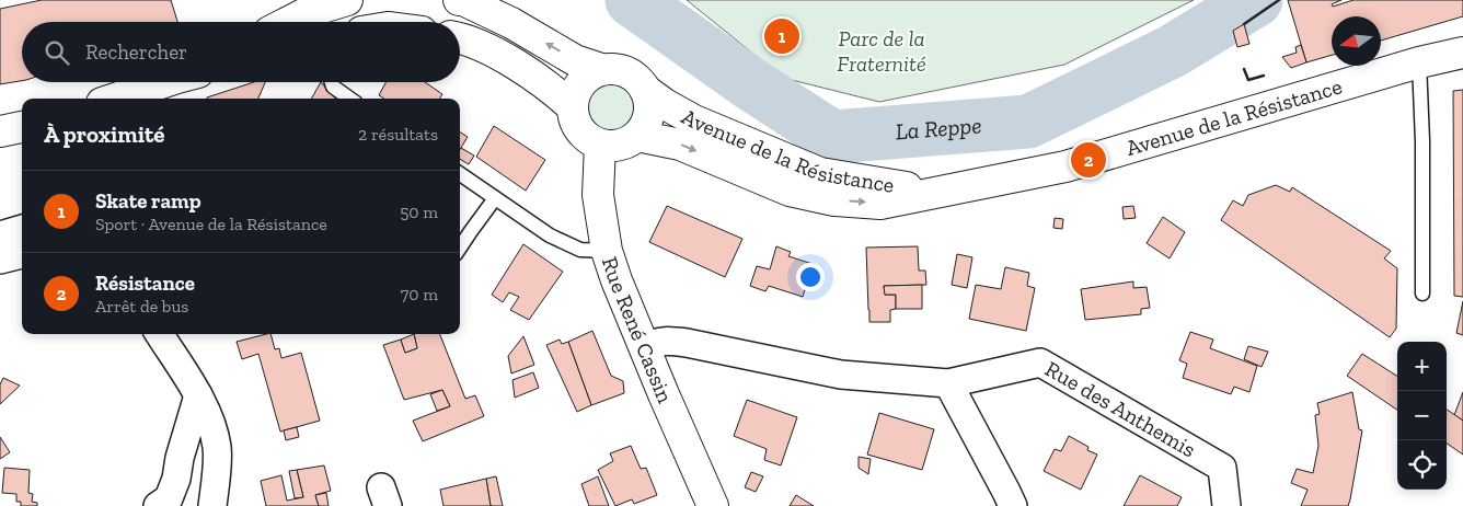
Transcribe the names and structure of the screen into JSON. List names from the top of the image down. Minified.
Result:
{"streets":{"main road":["Avenue de la Résistance","Rue René Cassin"],"street":["Rue des Anthemis"]},"crossings":[["Avenue de la Résistance","Rue René Cassin"],["Rue René Cassin","Rue des Anthemis"]],"water":["La Reppe"],"parks":["Parc de la Fraternité"],"north":"left","page":{"pins":["1","2"],"search":"Rechercher","heading":["À proximité","2 résultats"],"list":[{"mark":"1","name":"Skate ramp","note":"Sport · Avenue de la Résistance","value":"50 m"},{"mark":"2","name":"Résistance","note":"Arrêt de bus","value":"70 m"}],"map_buttons":["+","−"]}}
